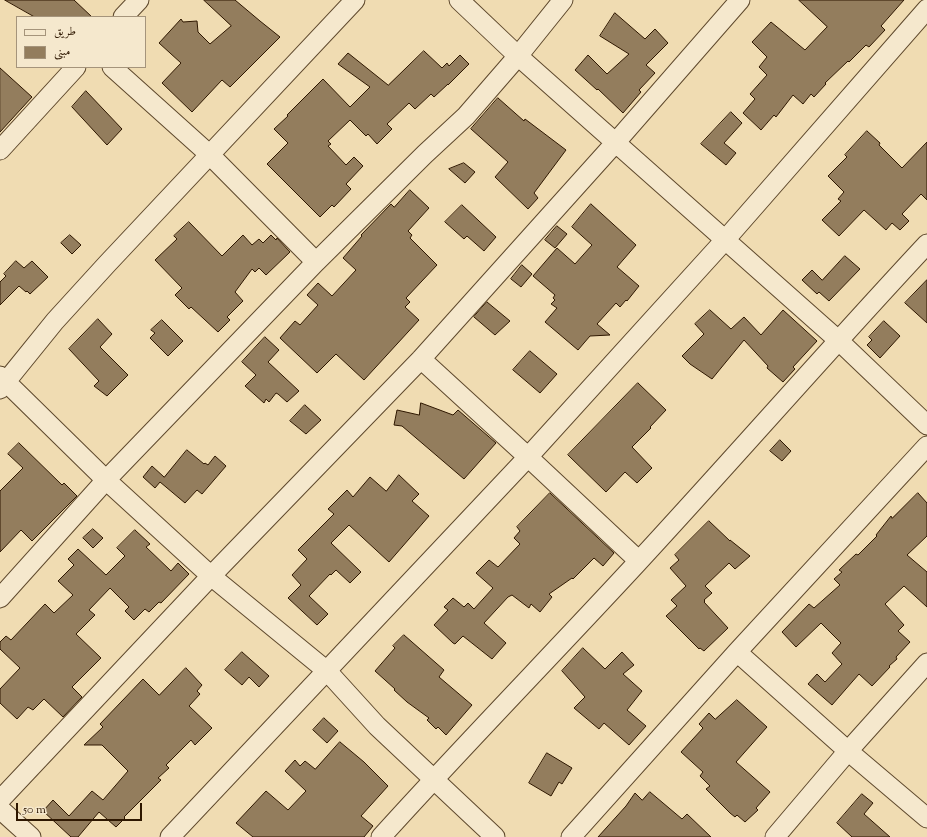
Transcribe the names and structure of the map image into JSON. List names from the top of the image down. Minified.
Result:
{"legend":["طريق","مبنى"],"scale_bar":"50 m"}
